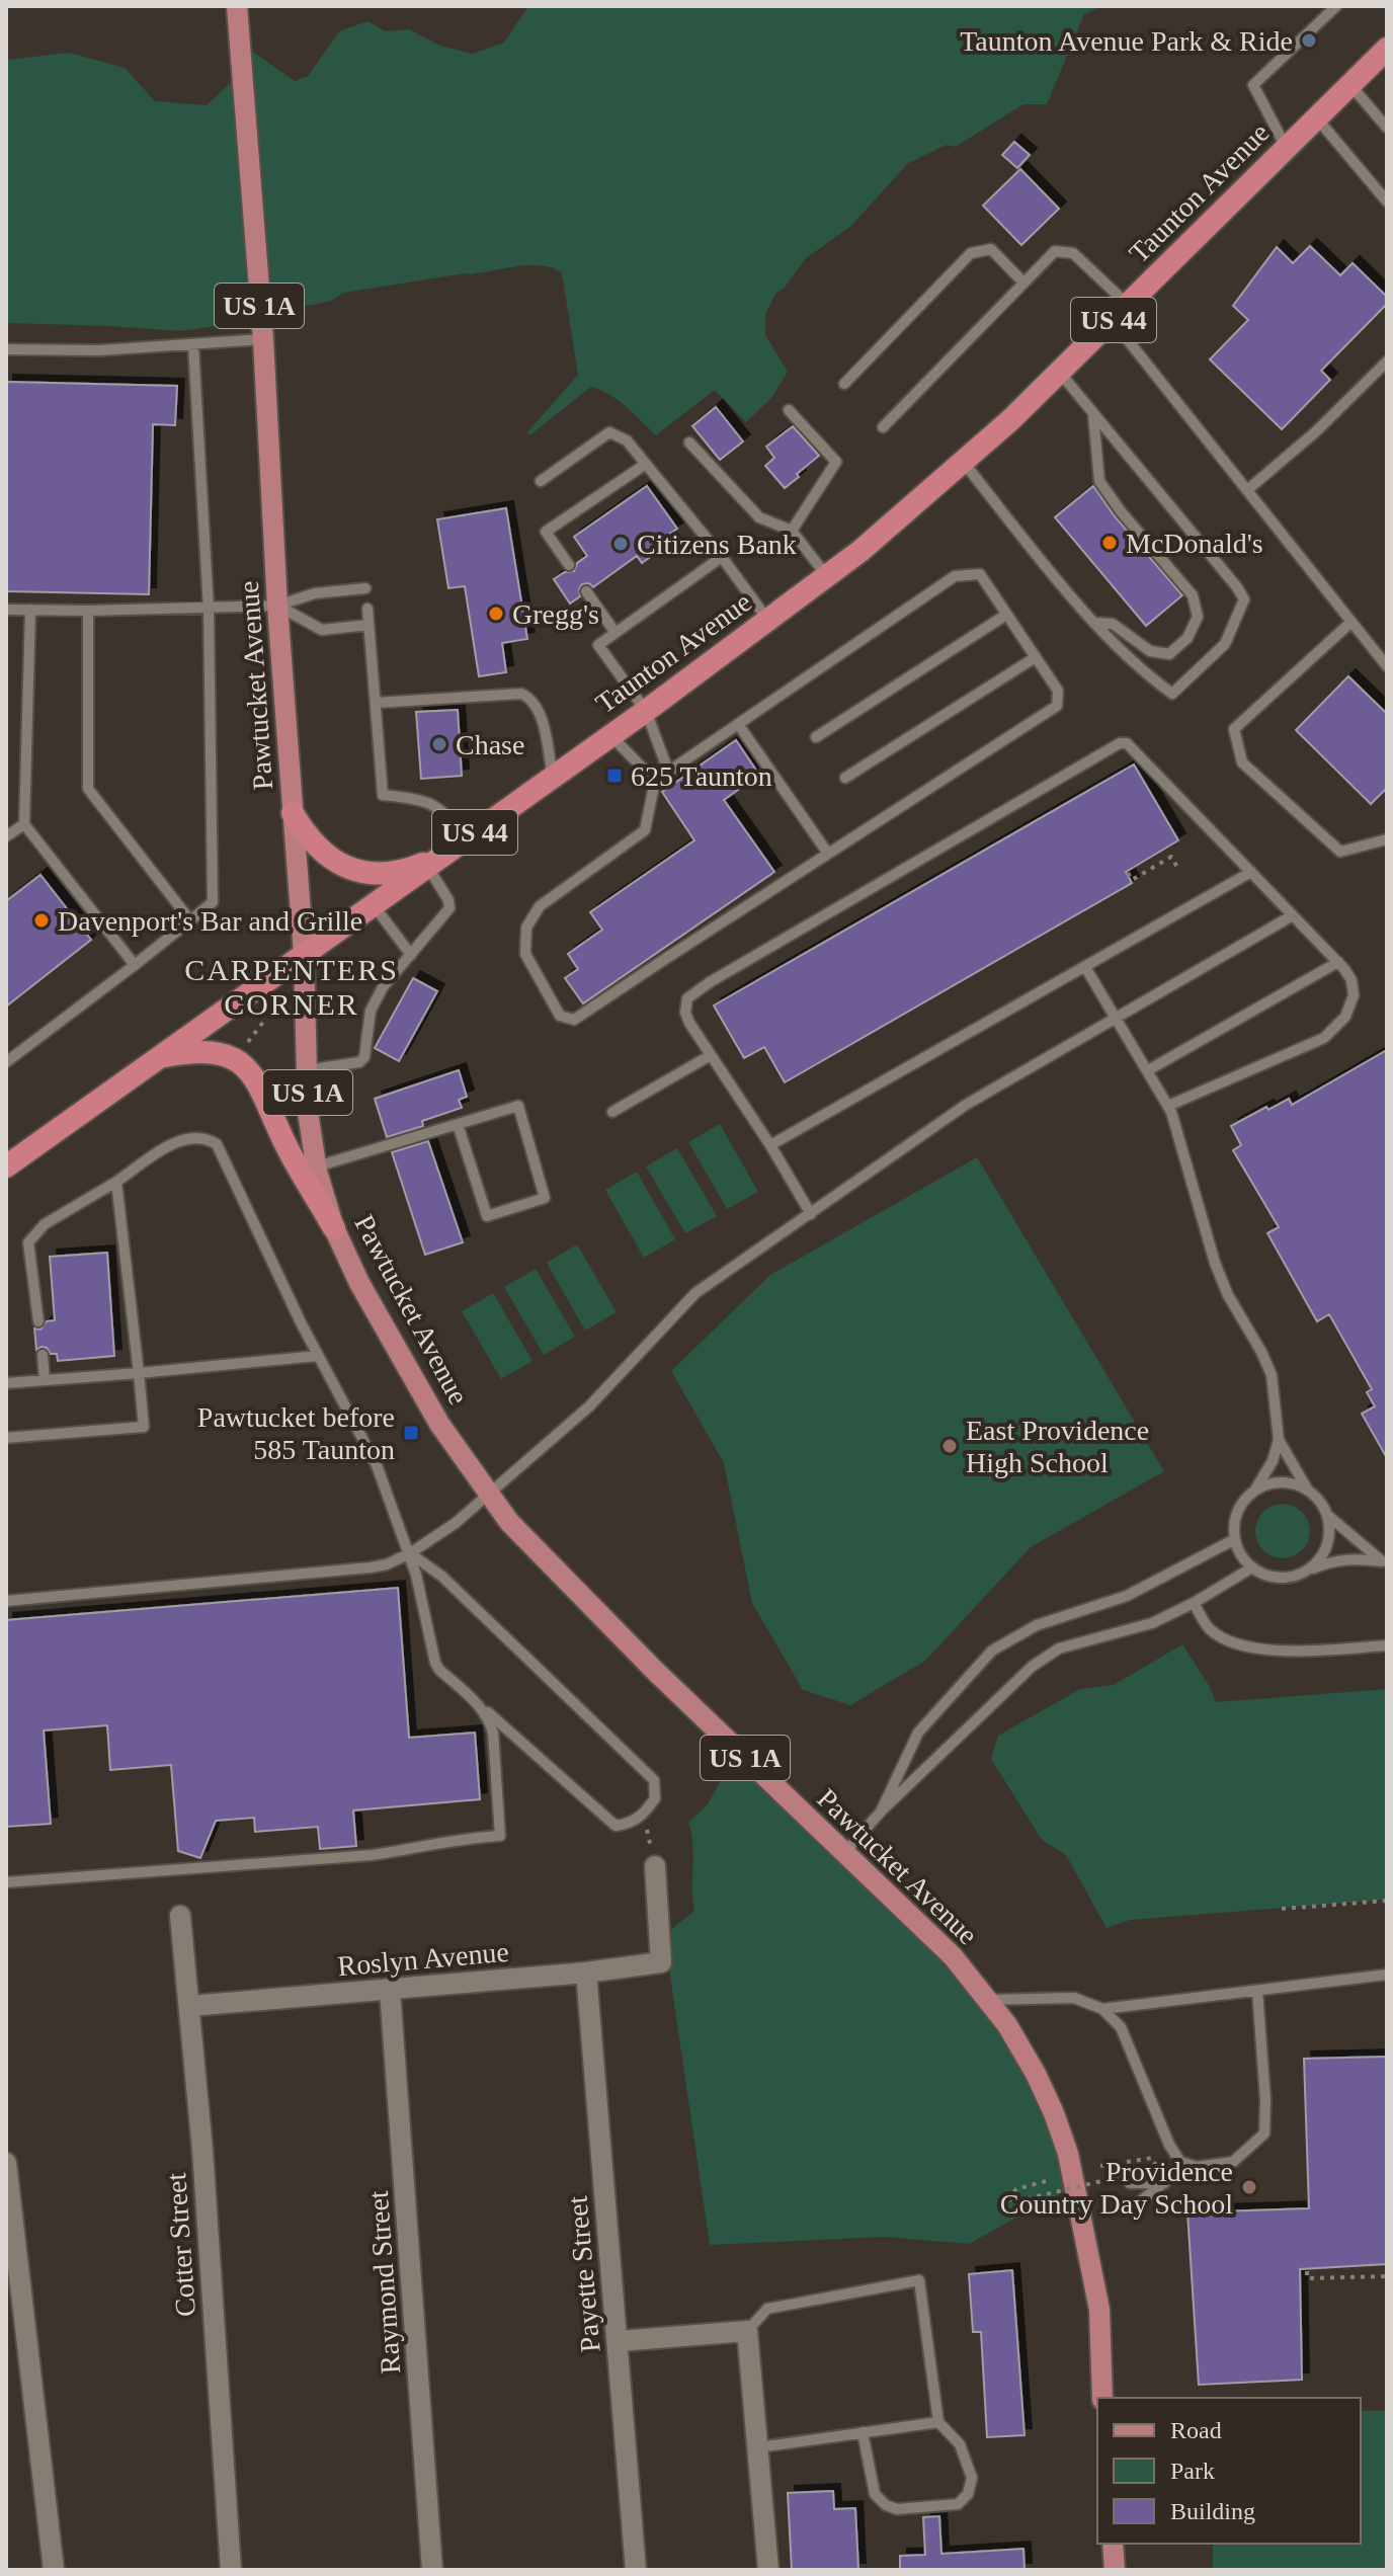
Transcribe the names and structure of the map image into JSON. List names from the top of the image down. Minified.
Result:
{"streets":{"highway":["Taunton Avenue","US 44"],"main road":["US 1A","Pawtucket Avenue"],"street":["Roslyn Avenue","Cotter Street","Payette Street","Raymond Street"]},"crossings":[["Taunton Avenue","Pawtucket Avenue"],["Roslyn Avenue","Cotter Street"],["Roslyn Avenue","Payette Street"],["Roslyn Avenue","Raymond Street"]],"districts":["CARPENTERS CORNER"],"places":{"other":["Taunton Avenue Park & Ride","McDonald's","Citizens Bank","Gregg's","Chase","Davenport's Bar and Grille","East Providence High School","Providence Country Day School"],"transit":["625 Taunton","Pawtucket before 585 Taunton"]},"legend":["Road","Park","Building"]}
